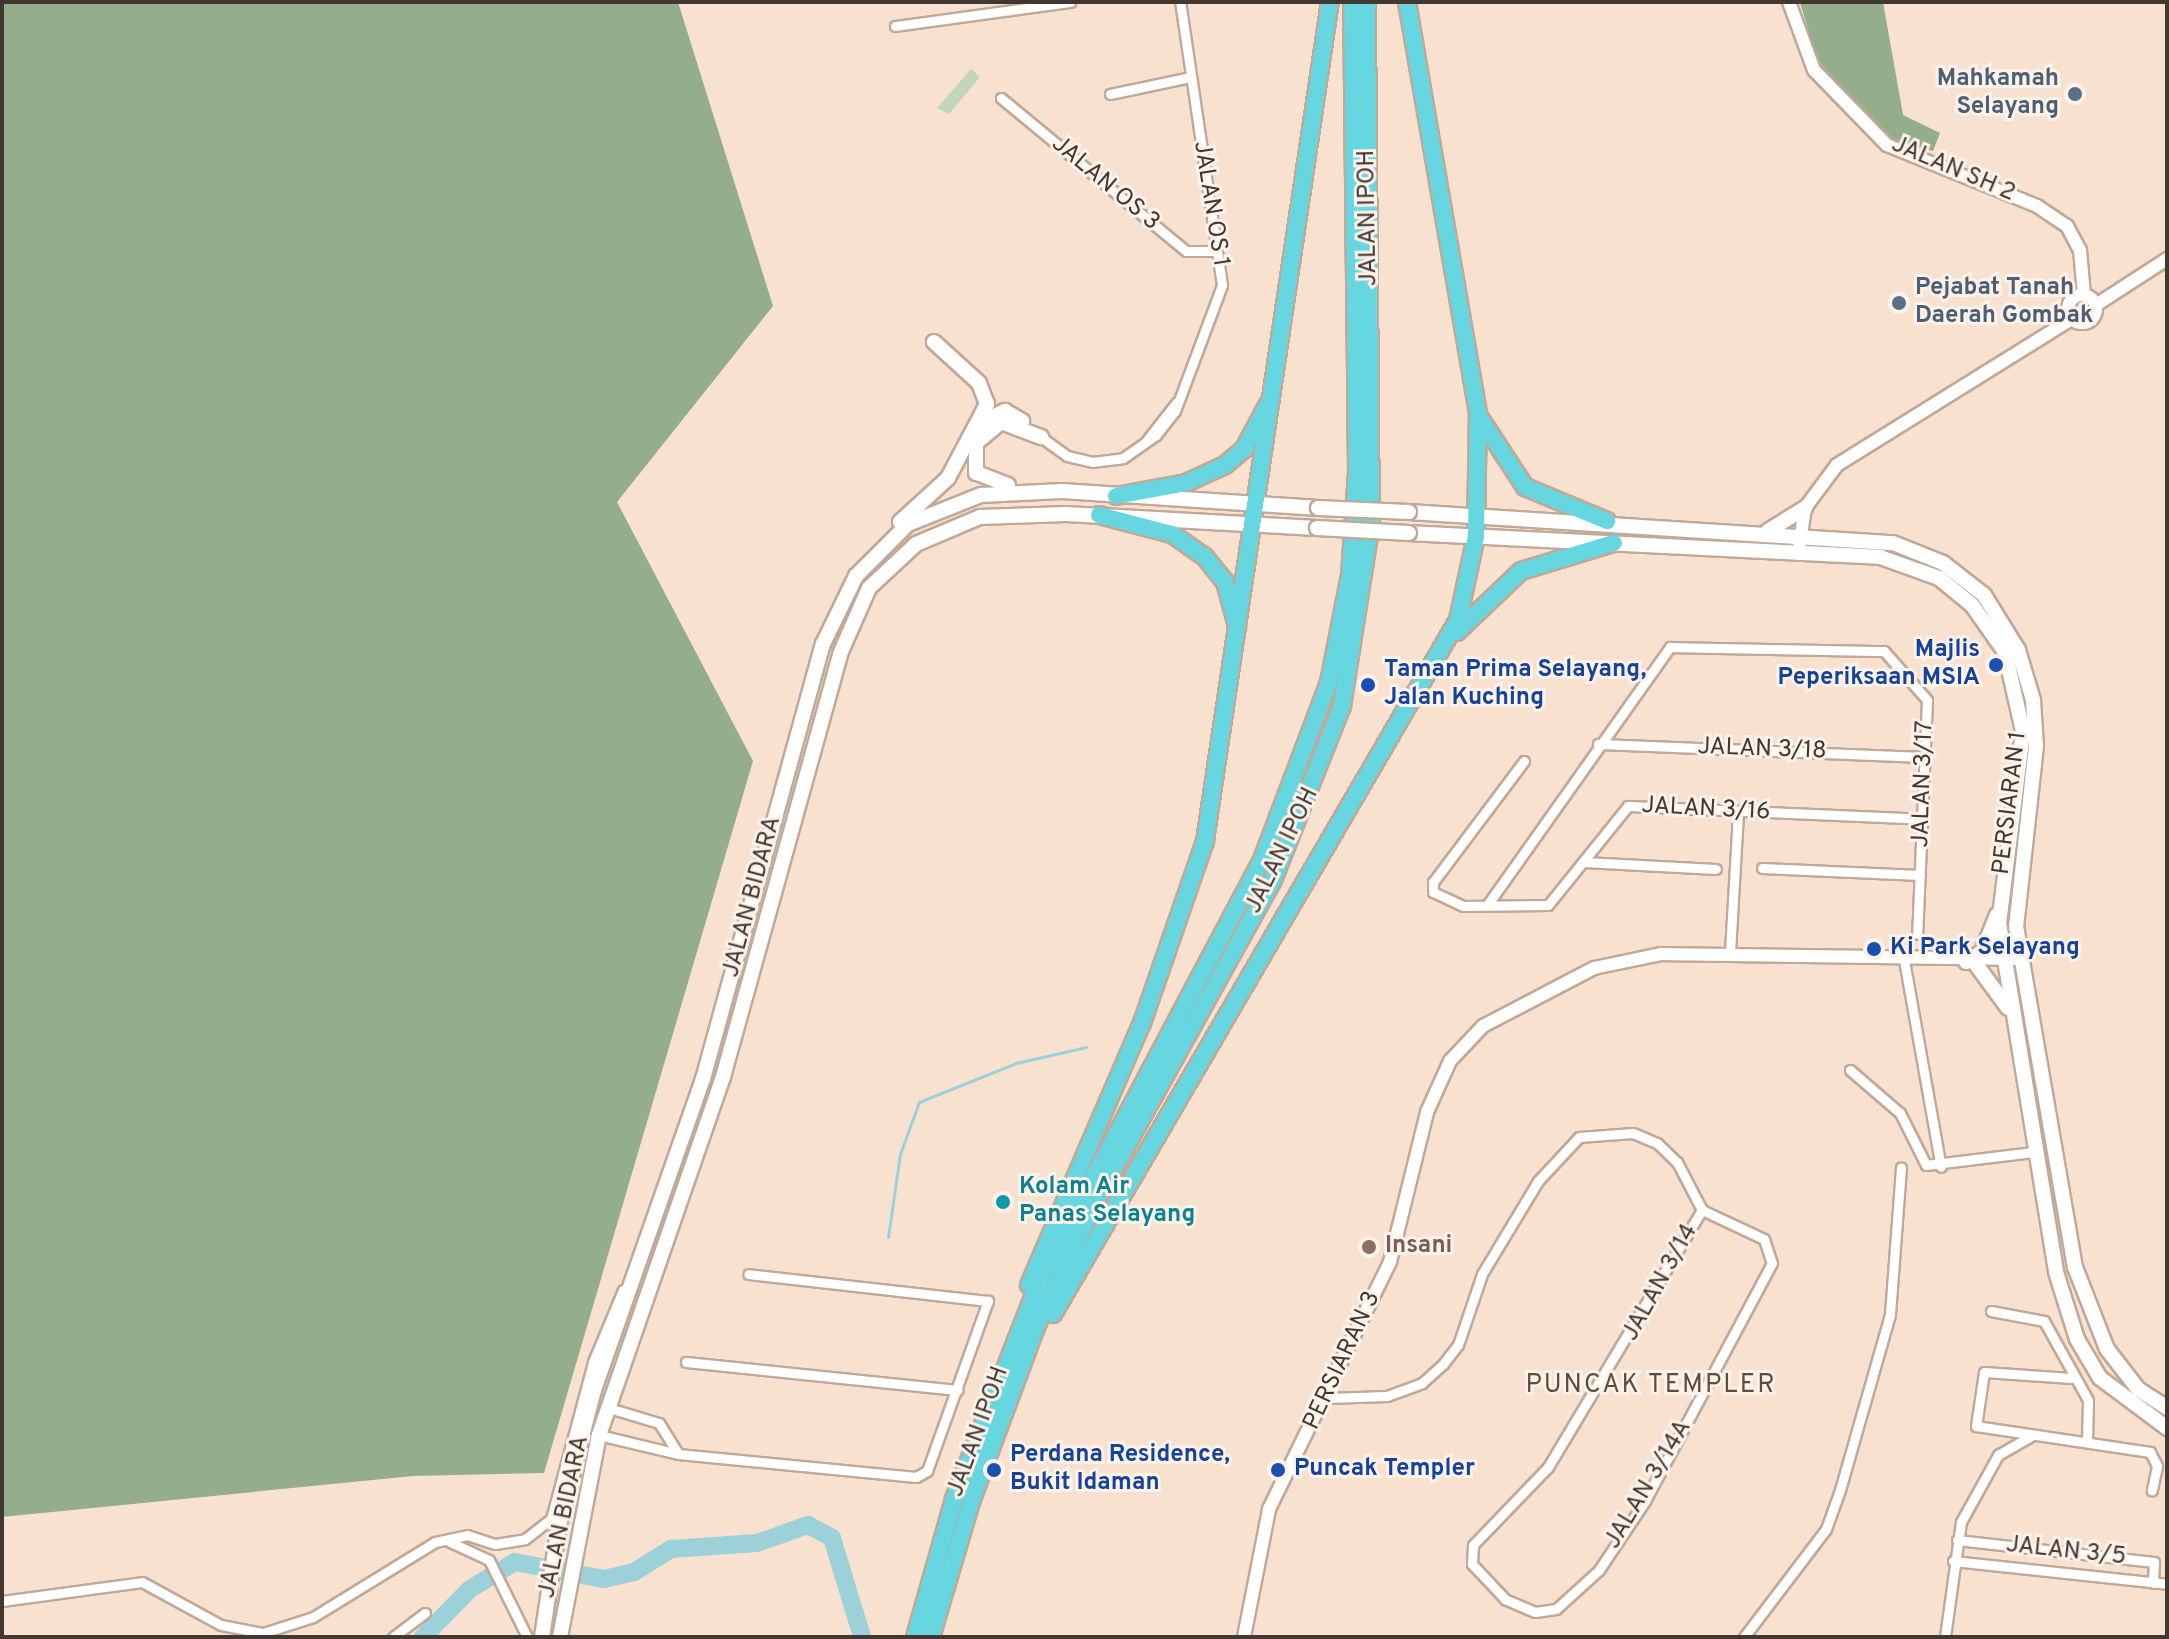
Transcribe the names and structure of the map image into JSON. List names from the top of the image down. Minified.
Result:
{"streets":{"highway":["JALAN IPOH"],"main road":["PERSIARAN 1","JALAN BIDARA"],"street":["JALAN SH 2","JALAN OS 3","JALAN OS 1","JALAN 3/18","JALAN 3/17","JALAN 3/16","JALAN 3/14","PERSIARAN 3","JALAN 3/14A","JALAN 3/5"]},"crossings":[["JALAN OS 3","JALAN OS 1"],["JALAN 3/18","JALAN 3/17"],["JALAN 3/17","JALAN 3/16"],["PERSIARAN 1","JALAN BIDARA"],["PERSIARAN 1","PERSIARAN 3"],["JALAN 3/14","PERSIARAN 3"],["JALAN 3/14","JALAN 3/14A"]],"districts":["PUNCAK TEMPLER"],"places":["Mahkamah Selayang","Pejabat Tanah Daerah Gombak","Majlis Peperiksaan MSIA","Taman Prima Selayang, Jalan Kuching","Ki Park Selayang","Kolam Air Panas Selayang","Insani","Perdana Residence, Bukit Idaman","Puncak Templer"]}
